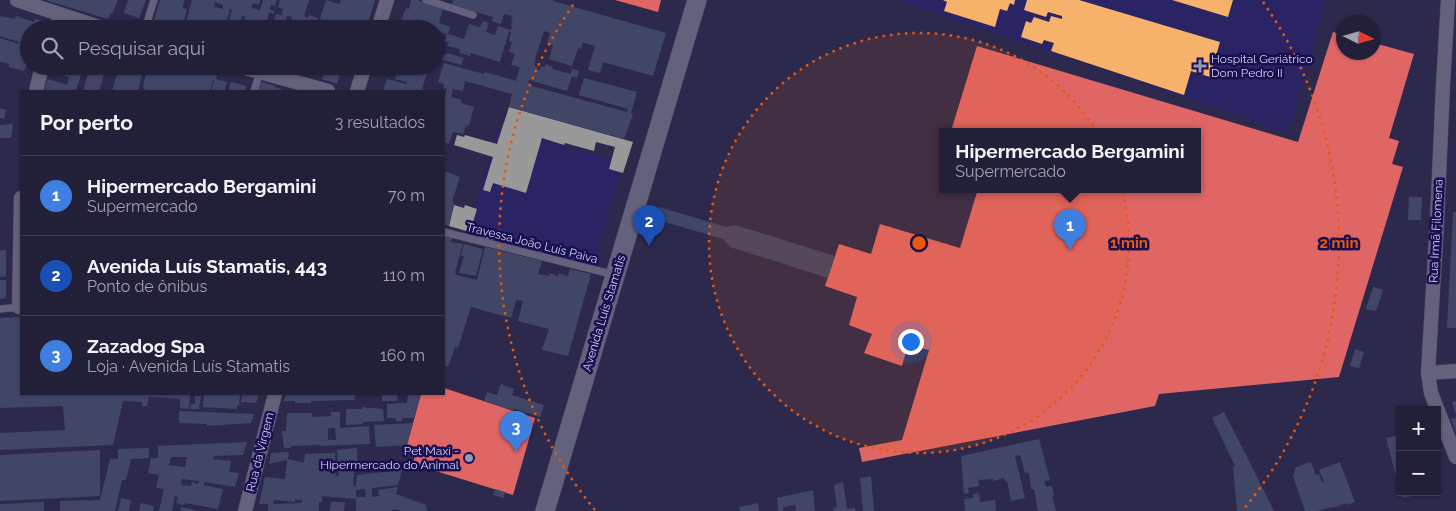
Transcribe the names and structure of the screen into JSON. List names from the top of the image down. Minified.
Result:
{"streets":{"main road":["Avenida Luís Stamatis"],"street":["Rua Irmã Filomena","Rua da Virgem"],"lane":["Travessa João Luís Paiva"]},"crossings":[["Travessa João Luís Paiva","Avenida Luís Stamatis"]],"places":{"health":["Hospital Geriátrico Dom Pedro II"],"other":["Pet Maxi - Hipermercado do Animal"]},"north":"right","page":{"search":"Pesquisar aqui","heading":["Por perto","3 resultados"],"popup":["Hipermercado Bergamini","Supermercado"],"list":[{"mark":"1","name":"Hipermercado Bergamini","note":"Supermercado","value":"70 m"},{"mark":"2","name":"Avenida Luís Stamatis, 443","note":"Ponto de ônibus","value":"110 m"},{"mark":"3","name":"Zazadog Spa","note":"Loja · Avenida Luís Stamatis","value":"160 m"}],"pins":["2","1","3"],"map_buttons":["+","−"]},"rings":["1 min","2 min"]}
